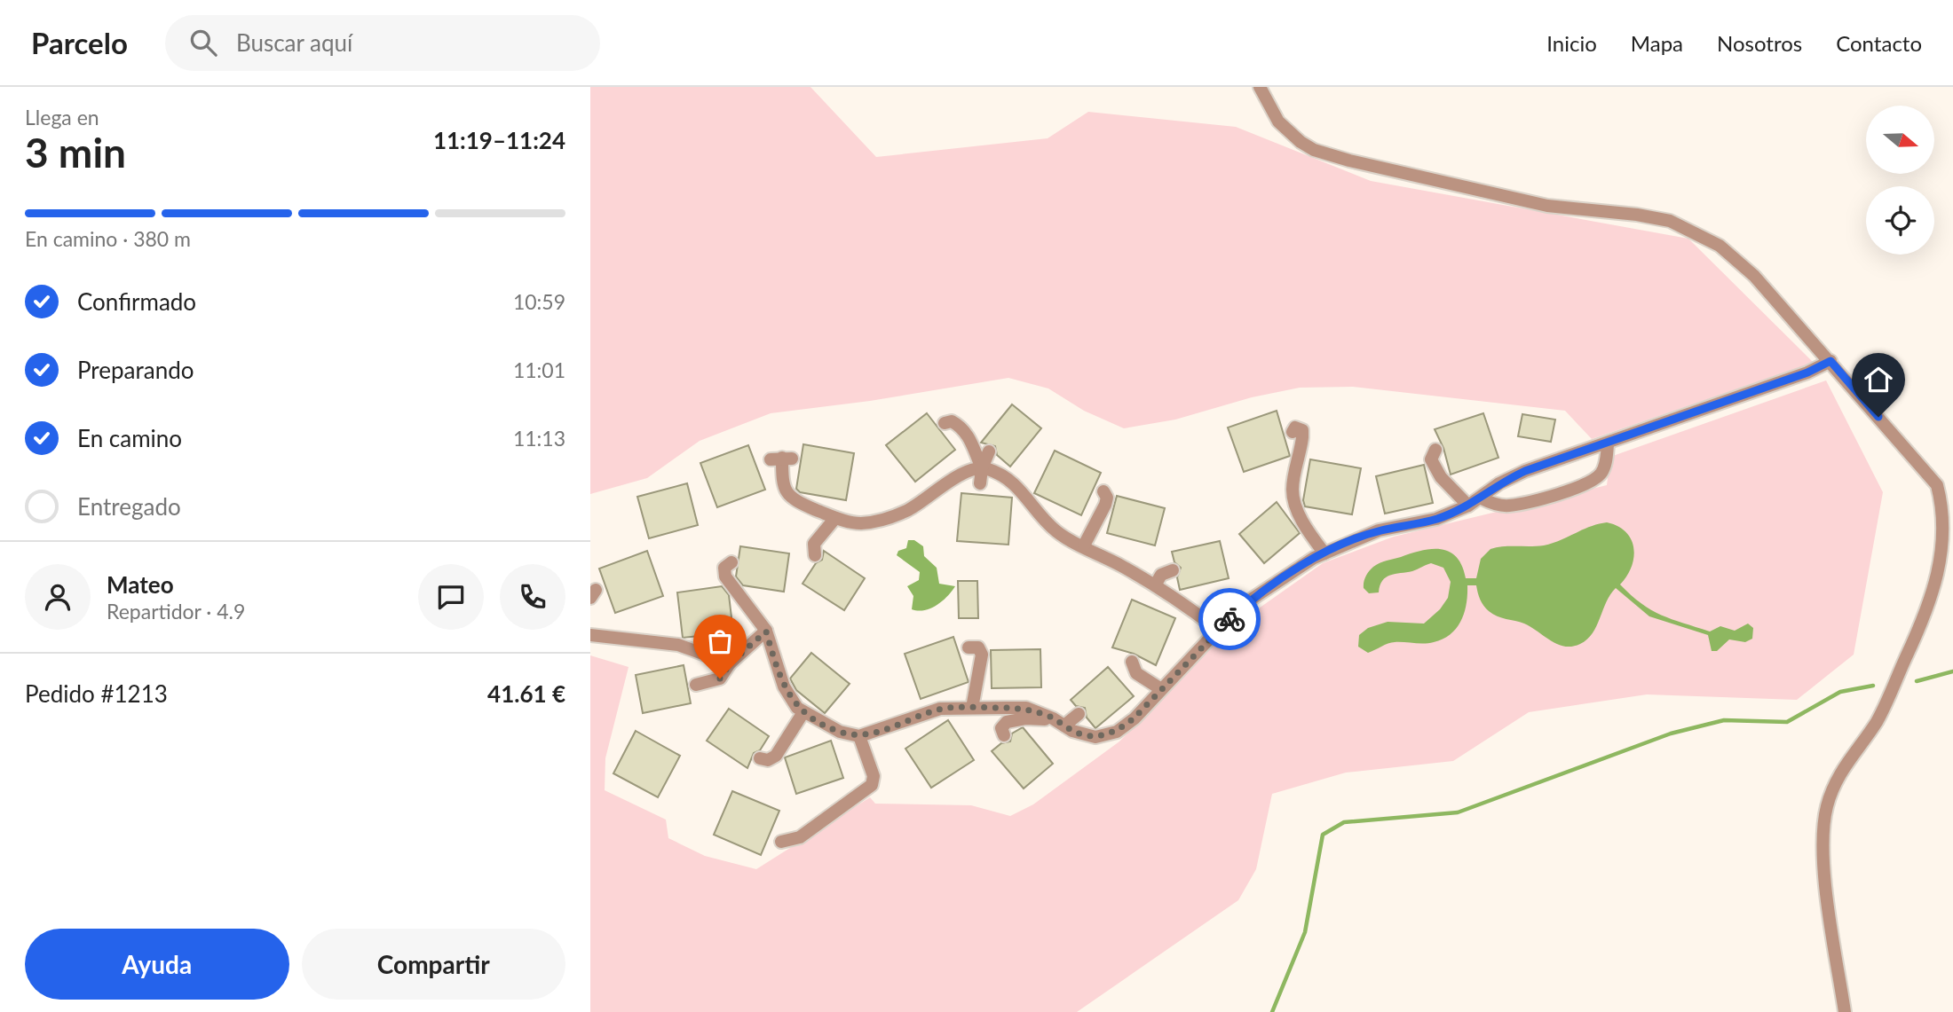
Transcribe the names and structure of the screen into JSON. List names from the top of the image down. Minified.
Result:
{"north":"right","page":{"header":"Parcelo","search":"Buscar aquí","nav":["Inicio","Mapa","Nosotros","Contacto"],"heading":["3 min","Llega en","11:19–11:24"],"panel":["Mateo","Repartidor · 4.9","Pedido #1213","41.61 €"],"bar":"En camino · 380 m","list":[["Confirmado","10:59"],["Preparando","11:01"],["En camino","11:13"],"Entregado"],"buttons":["Ayuda","Compartir"]}}
